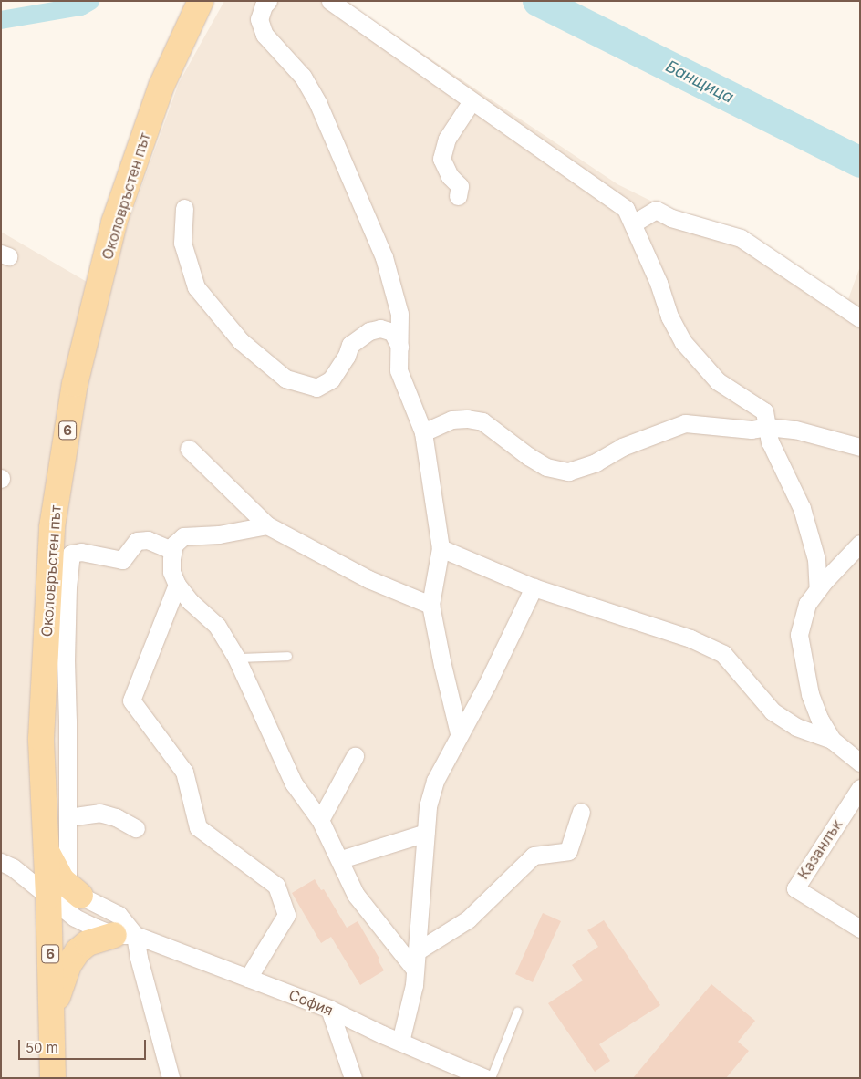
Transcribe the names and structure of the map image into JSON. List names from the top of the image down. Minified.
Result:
{"streets":{"main road":["Околовръстен път","6"],"street":["Казанлък","София"]},"crossings":[["Околовръстен път","6"],["Околовръстен път","София"],["6","София"]],"water":["Банщица"],"scale_bar":"50 m"}
